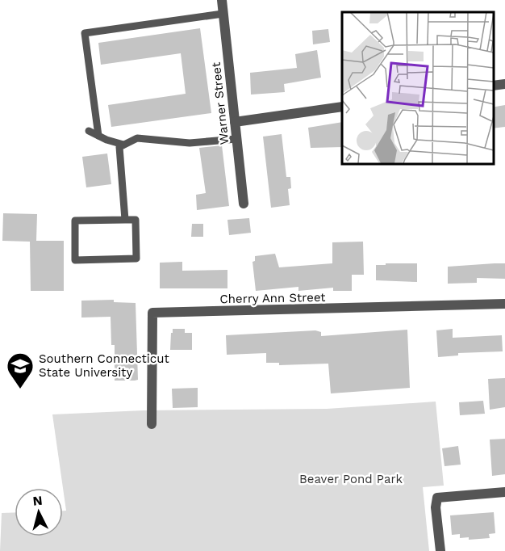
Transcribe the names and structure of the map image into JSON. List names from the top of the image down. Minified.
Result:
{"streets":{"street":["Warner Street","Cherry Ann Street"]},"parks":["Beaver Pond Park"],"places":{"school or university":["Southern Connecticut State University"]},"north":"top"}
